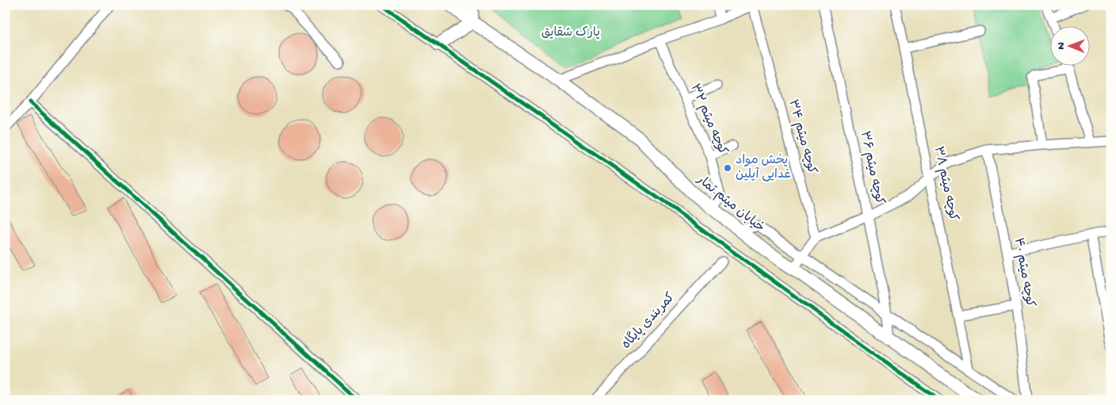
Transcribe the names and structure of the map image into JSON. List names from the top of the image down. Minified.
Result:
{"streets":{"street":["کوچه میثم ۳۲","کوچه میثم ۳۴","کوچه میثم ۳۶","کوچه میثم ۳۸","خیابان میثم تمار","کوچه میثم ۴۰","کمربندی پایگاه"]},"crossings":[["کوچه میثم ۳۲","خیابان میثم تمار"],["کوچه میثم ۳۶","خیابان میثم تمار"]],"parks":["پارک شقایق"],"places":["پخش مواد غدایی آیلین"],"north":"left"}
